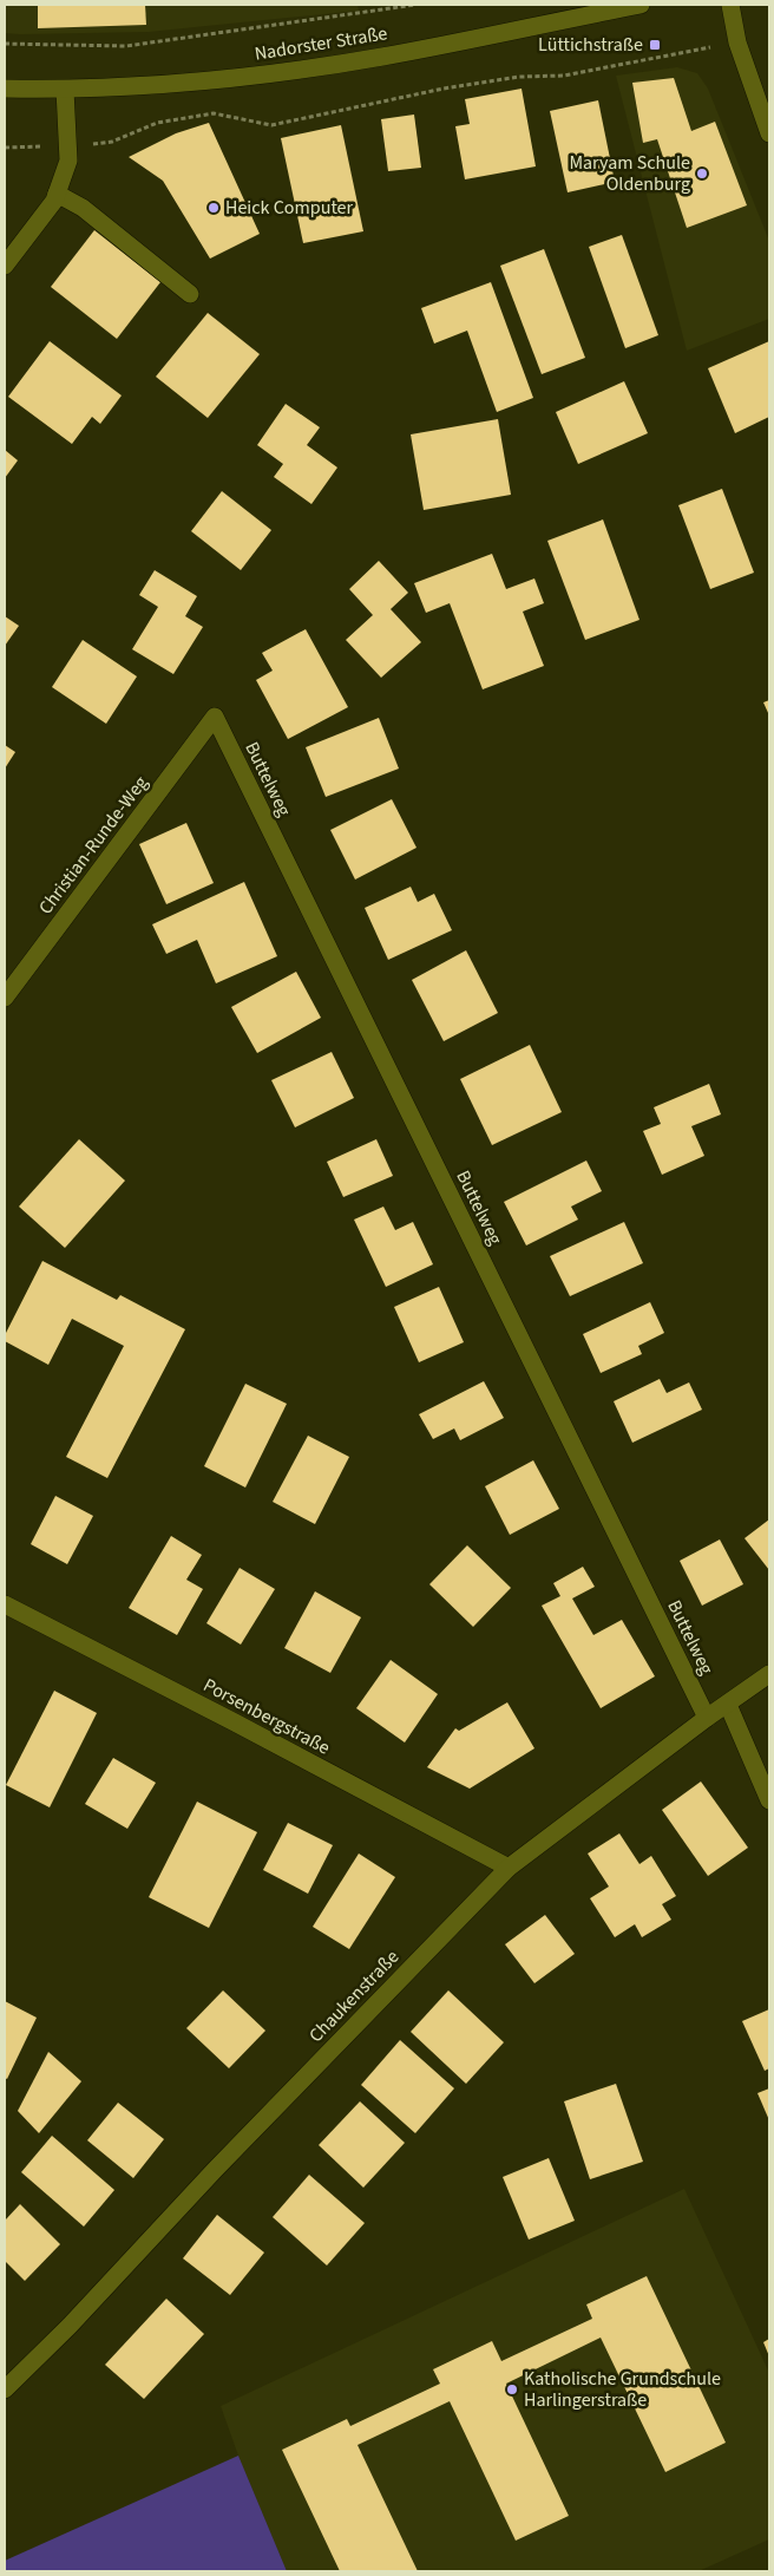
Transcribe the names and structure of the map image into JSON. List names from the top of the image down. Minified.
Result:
{"streets":{"street":["Nadorster Straße","Buttelweg","Christian-Runde-Weg","Porsenbergstraße","Chaukenstraße"]},"crossings":[["Buttelweg","Christian-Runde-Weg"],["Buttelweg","Chaukenstraße"],["Porsenbergstraße","Chaukenstraße"]],"places":{"transit":["Lüttichstraße"],"other":["Maryam Schule Oldenburg","Heick Computer","Katholische Grundschule Harlingerstraße"]}}
